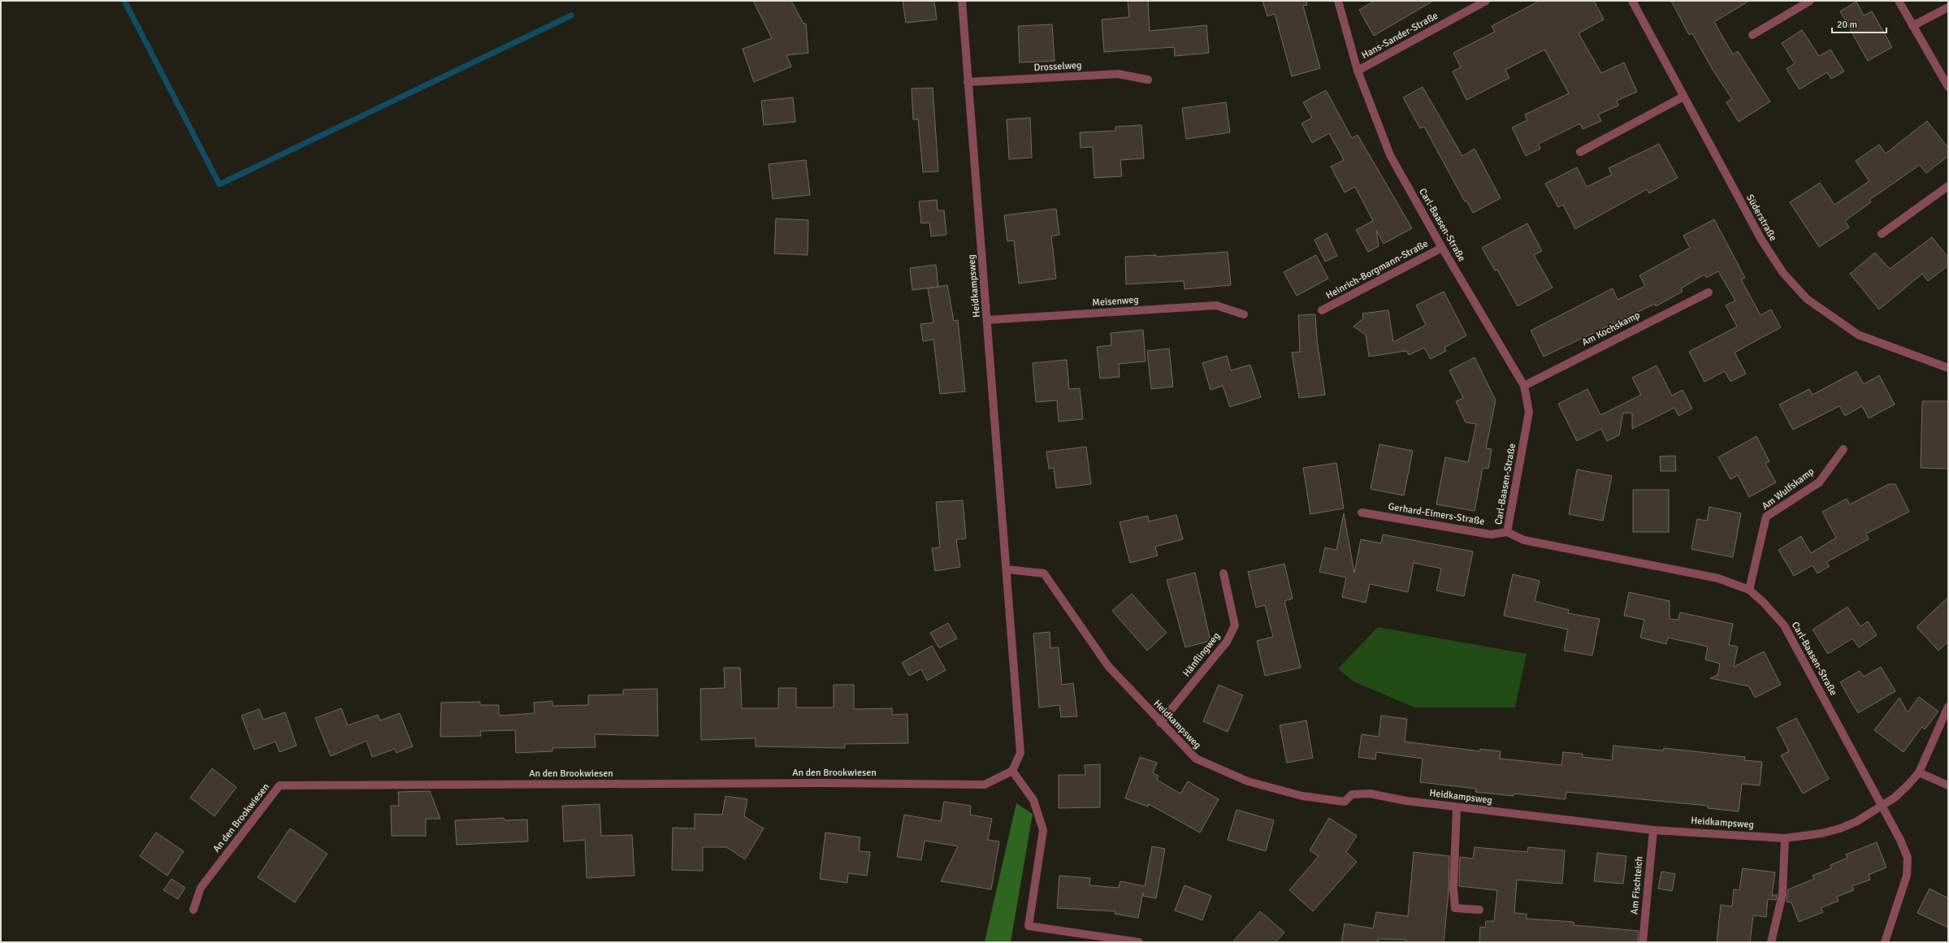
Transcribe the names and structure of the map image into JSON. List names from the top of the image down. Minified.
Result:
{"streets":{"street":["Hans-Sander-Straße","Drosselweg","Süderstraße","Carl-Baasen-Straße","Heinrich-Borgmann-Straße","Heidkampsweg","Meisenweg","Am Kochskamp","Am Wulfskamp","Gerhard-Eimers-Straße","Hänflingweg","An den Brookwiesen","Am Fischteich"]},"crossings":[["Hans-Sander-Straße","Carl-Baasen-Straße"],["Drosselweg","Heidkampsweg"],["Carl-Baasen-Straße","Heinrich-Borgmann-Straße"],["Carl-Baasen-Straße","Heidkampsweg"],["Carl-Baasen-Straße","Am Kochskamp"],["Carl-Baasen-Straße","Am Wulfskamp"],["Carl-Baasen-Straße","Gerhard-Eimers-Straße"],["Heidkampsweg","Meisenweg"],["Heidkampsweg","Hänflingweg"],["Heidkampsweg","An den Brookwiesen"],["Heidkampsweg","Am Fischteich"]],"scale_bar":"20 m"}
